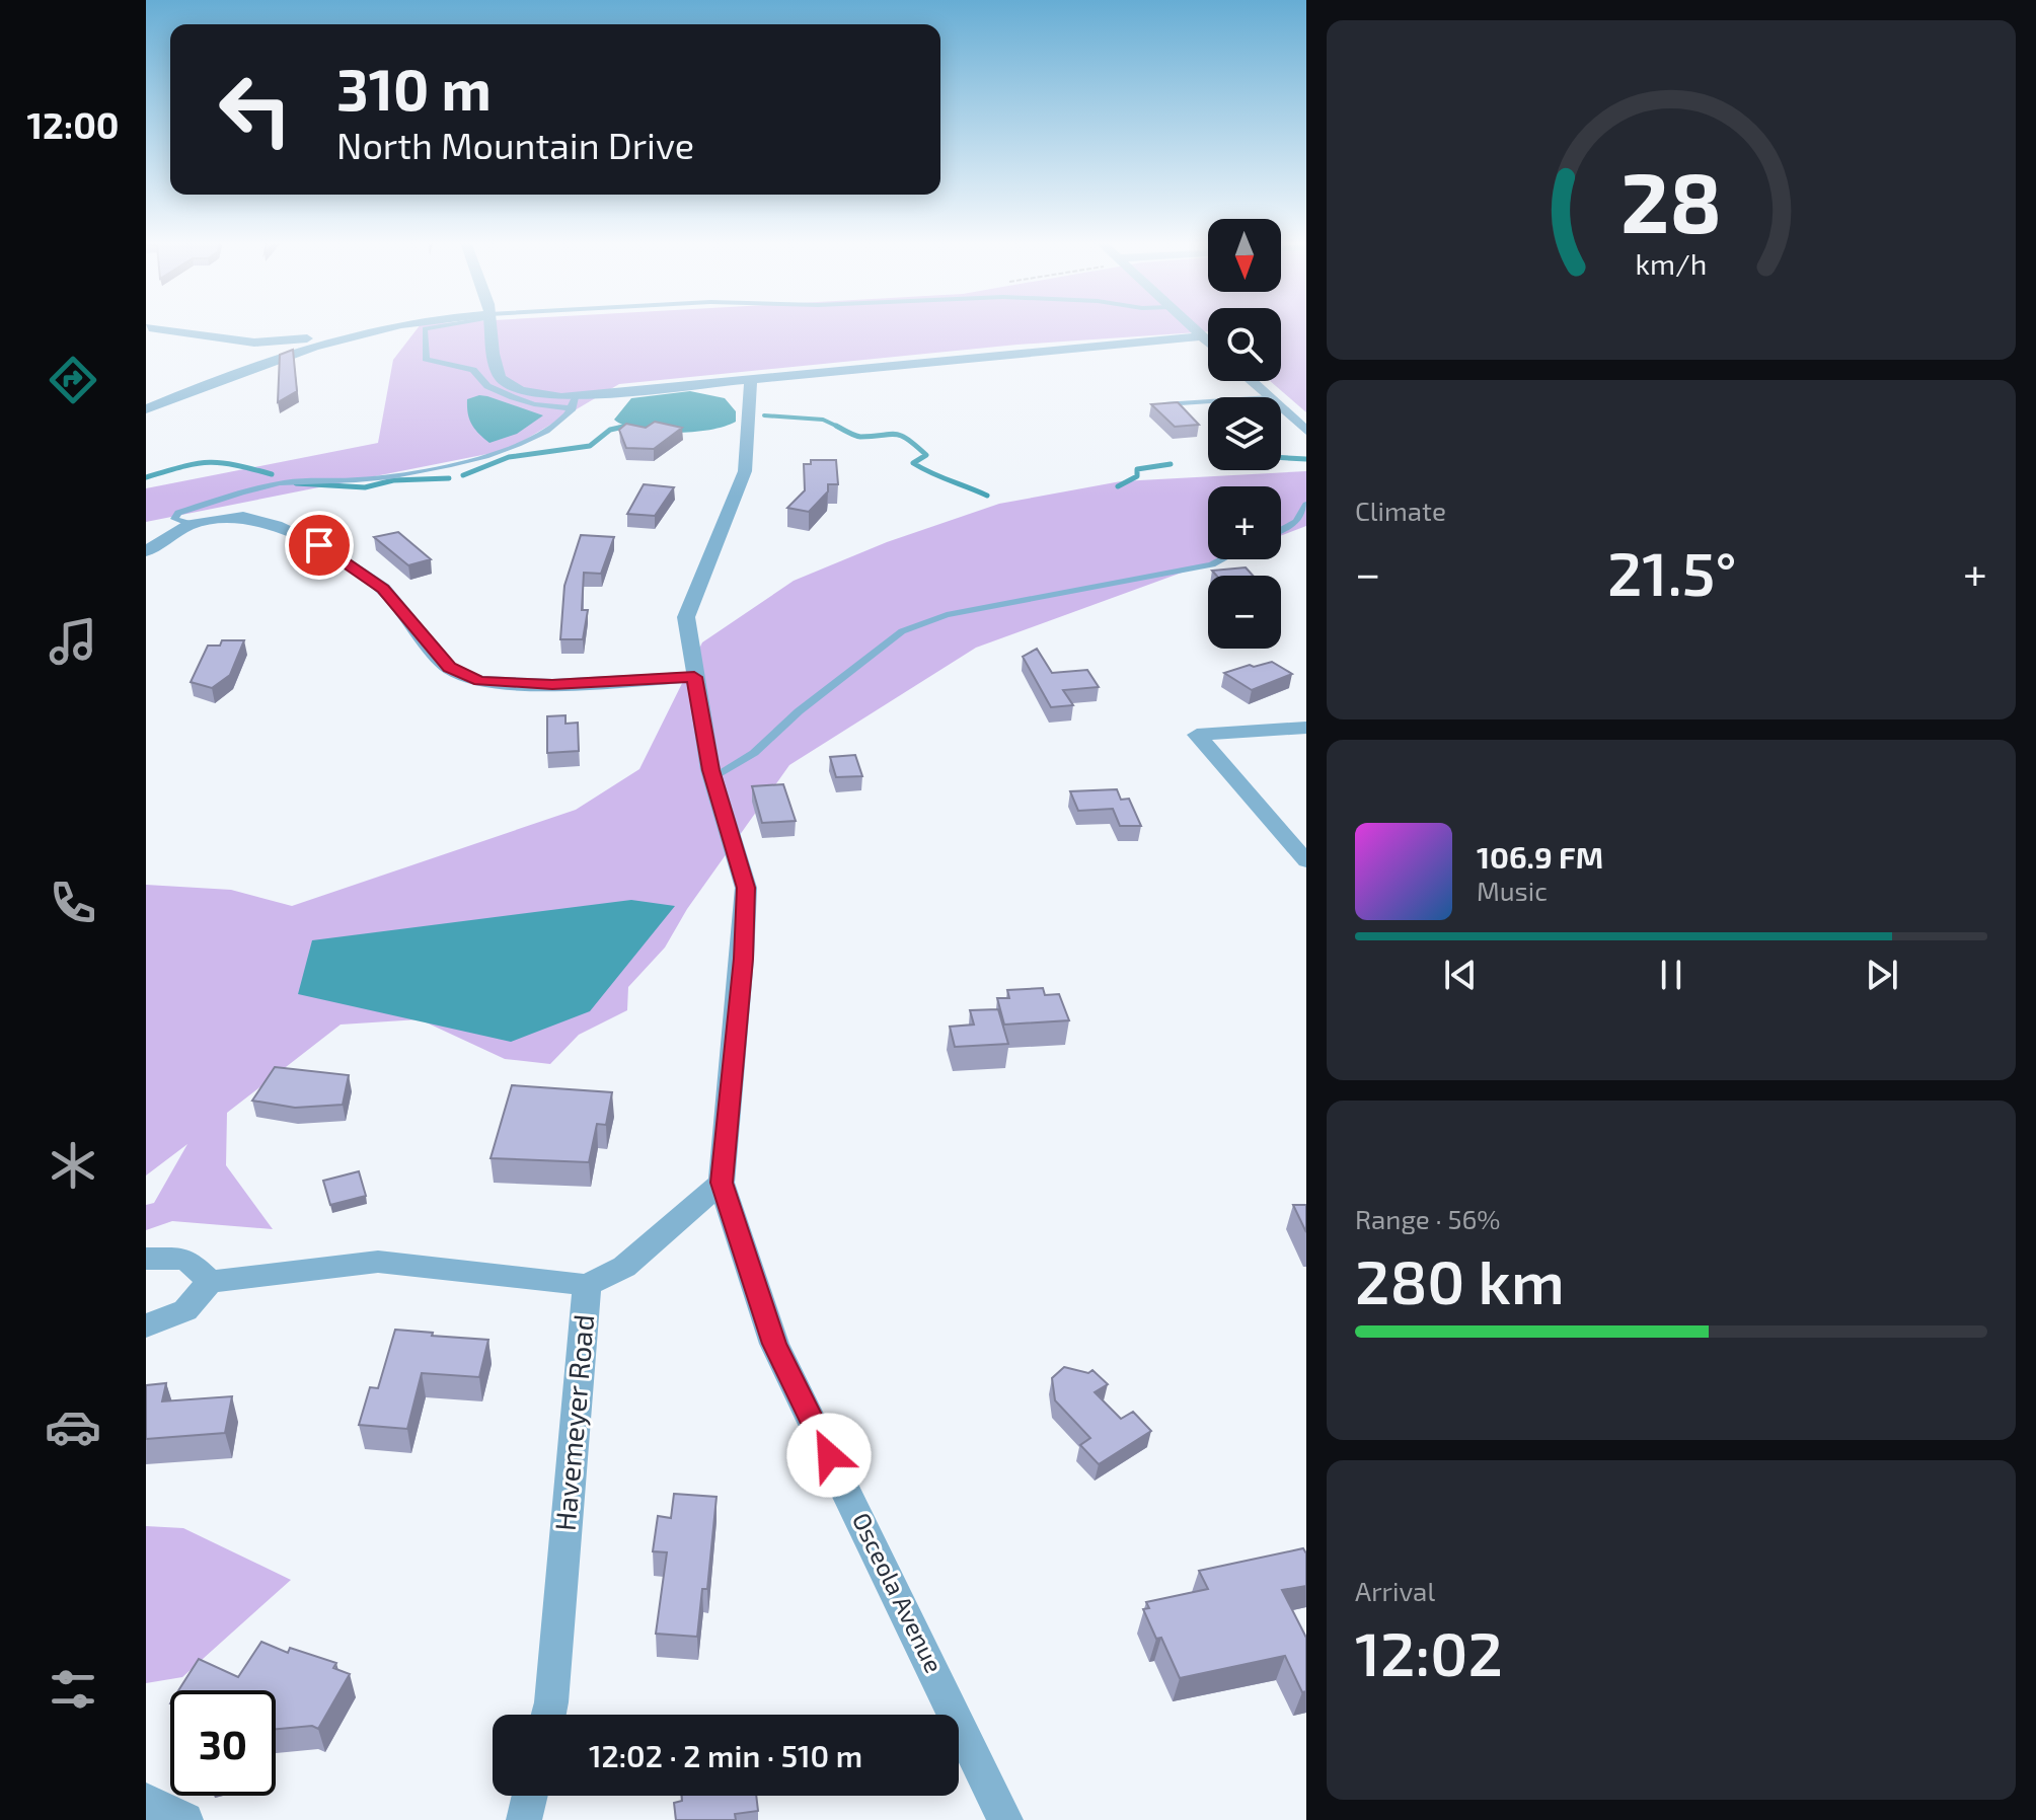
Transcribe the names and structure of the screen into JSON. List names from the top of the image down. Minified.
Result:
{"streets":{"street":["Havemeyer Road","Osceola Avenue"]},"crossings":[["Havemeyer Road","Osceola Avenue"]],"north":"bottom","page":{"tabs":"12:00","turn":["310 m","North Mountain Drive"],"map_buttons":["+","−"],"tile":["Climate",["Range · 56%","280 km"],["Arrival","12:02"]],"heat":["−","21.5°","+"],"song":["106.9 FM","Music"],"limit":"30","trip":"12:02 · 2 min · 510 m","gauge":["28","km/h"]}}
